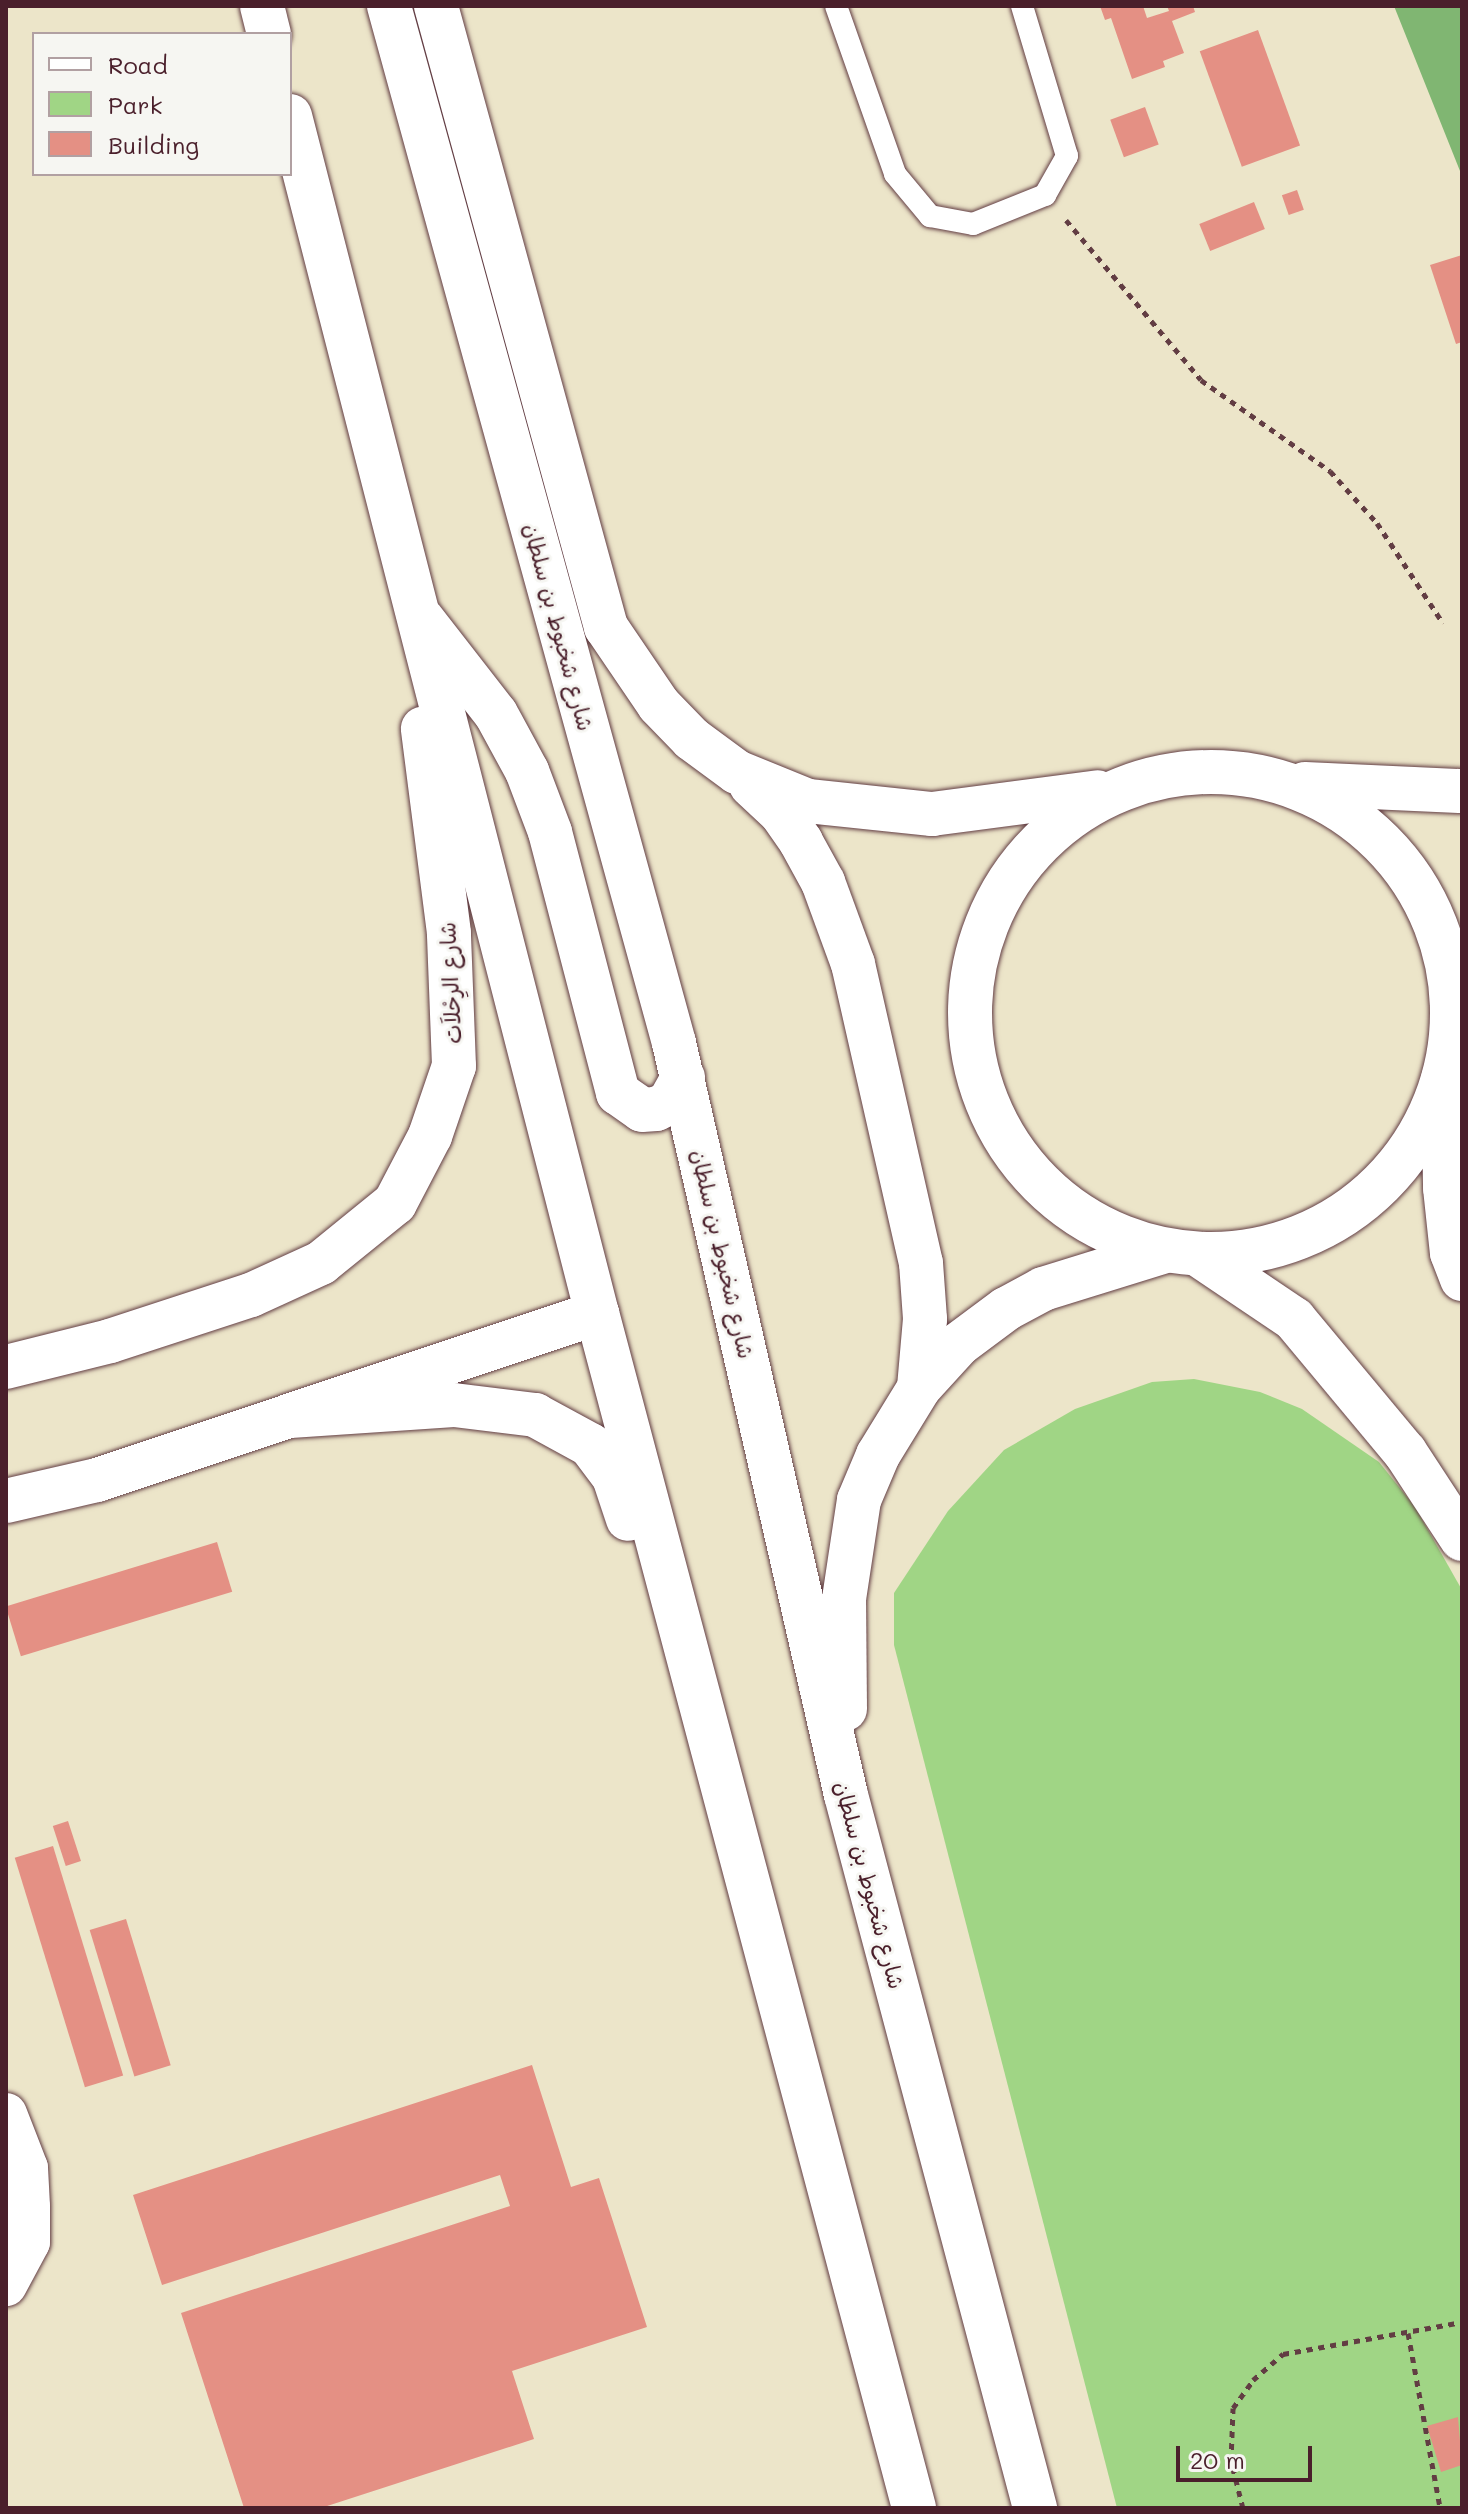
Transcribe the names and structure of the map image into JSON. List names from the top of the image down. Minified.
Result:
{"streets":{"main road":["شارع شخبوط بن سلطان","شارع الرِحْلاَت"]},"legend":["Road","Park","Building"],"scale_bar":"20 m"}
